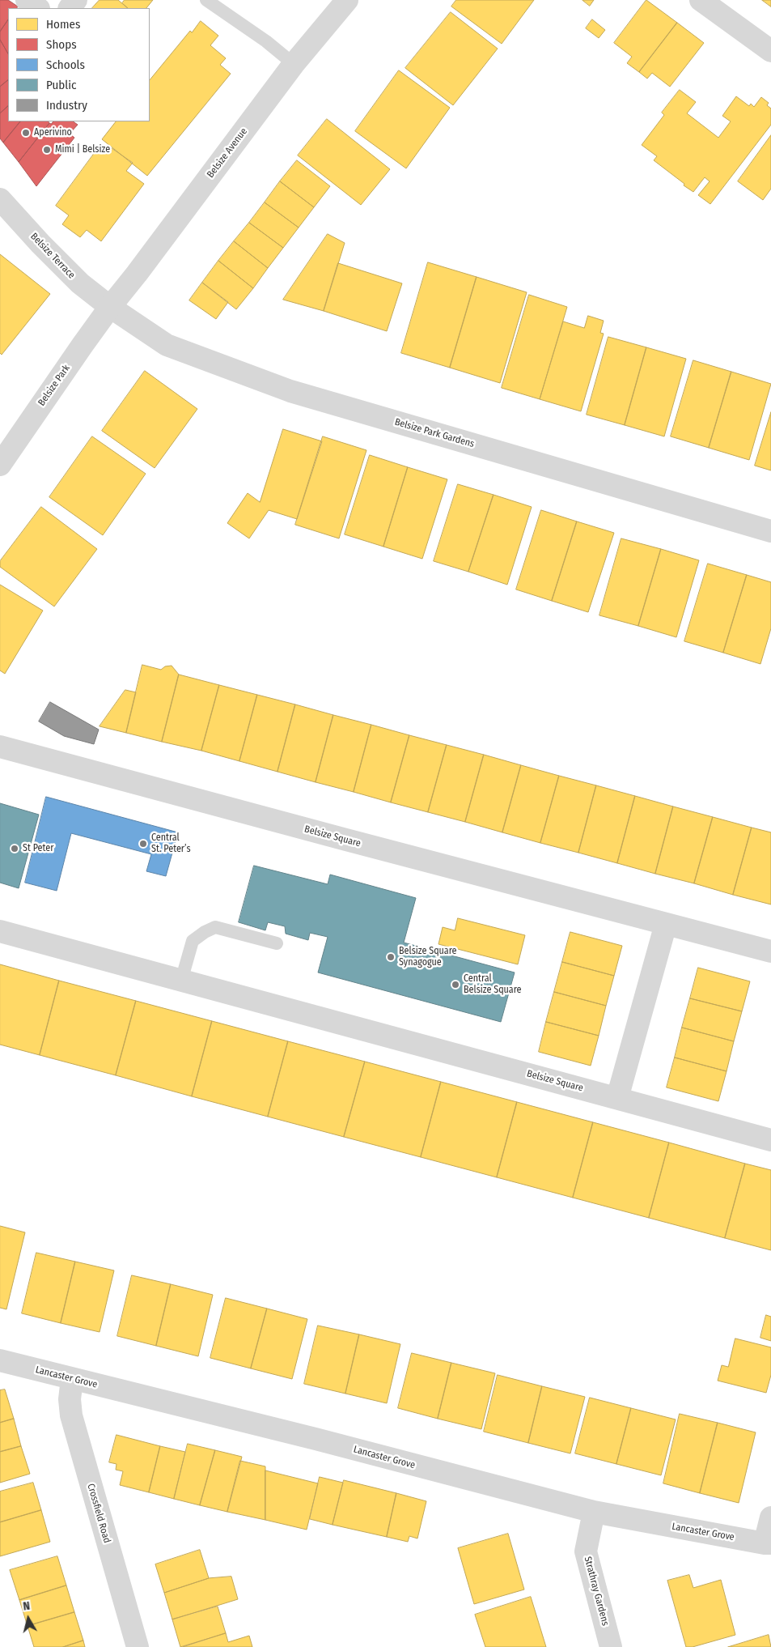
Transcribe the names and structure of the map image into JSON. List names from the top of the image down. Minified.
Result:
{"streets":{"street":["Belsize Avenue","Belsize Terrace","Belsize Park","Belsize Park Gardens","Belsize Square","Lancaster Grove","Crossfield Road","Strathray Gardens"]},"crossings":[["Belsize Avenue","Belsize Terrace"],["Belsize Avenue","Belsize Park"],["Belsize Avenue","Belsize Park Gardens"],["Belsize Terrace","Belsize Park"],["Belsize Terrace","Belsize Park Gardens"],["Belsize Park","Belsize Park Gardens"],["Lancaster Grove","Crossfield Road"],["Lancaster Grove","Strathray Gardens"]],"places":["Aperivino","Mimi | Belsize","Central St. Peter’s","St Peter","Belsize Square Synagogue","Central Belsize Square"],"legend":["Homes","Shops","Schools","Public","Industry"],"north":"top"}
